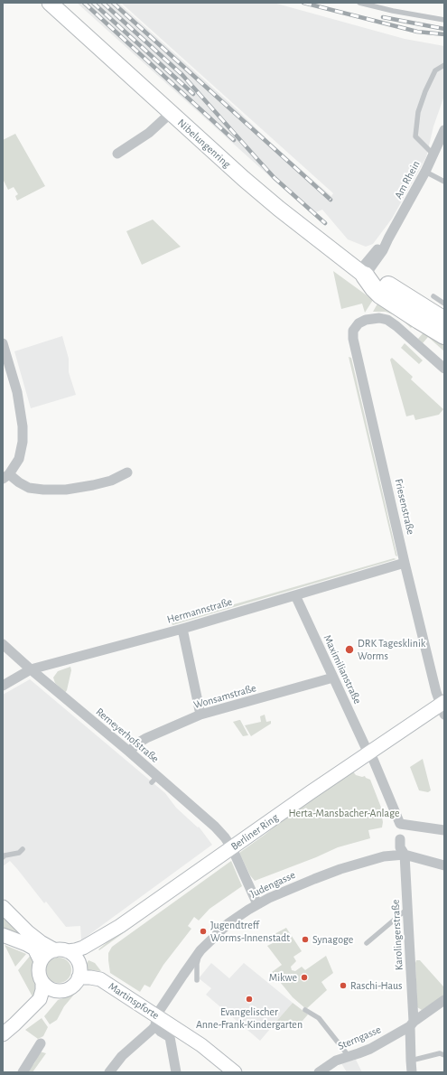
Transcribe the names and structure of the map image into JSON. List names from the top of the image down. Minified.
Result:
{"streets":{"main road":["Nibelungenring","Berliner Ring","Martinspforte"],"street":["Am Rhein","Friesenstraße","Hermannstraße","Maximilianstraße","Wonsamstraße","Remeyerhofstraße","Judengasse","Karolingerstraße","Sterngasse"]},"crossings":[["Nibelungenring","Am Rhein"],["Friesenstraße","Hermannstraße"],["Friesenstraße","Berliner Ring"],["Hermannstraße","Maximilianstraße"],["Hermannstraße","Remeyerhofstraße"],["Maximilianstraße","Wonsamstraße"],["Maximilianstraße","Berliner Ring"],["Maximilianstraße","Karolingerstraße"],["Wonsamstraße","Remeyerhofstraße"],["Remeyerhofstraße","Berliner Ring"],["Berliner Ring","Martinspforte"],["Judengasse","Karolingerstraße"],["Judengasse","Martinspforte"],["Karolingerstraße","Sterngasse"]],"parks":["Herta-Mansbacher-Anlage"],"places":["DRK Tagesklinik Worms","Jugendtreff Worms-Innenstadt","Synagoge","Mikwe","Raschi-Haus","Evangelischer Anne-Frank-Kindergarten"]}
